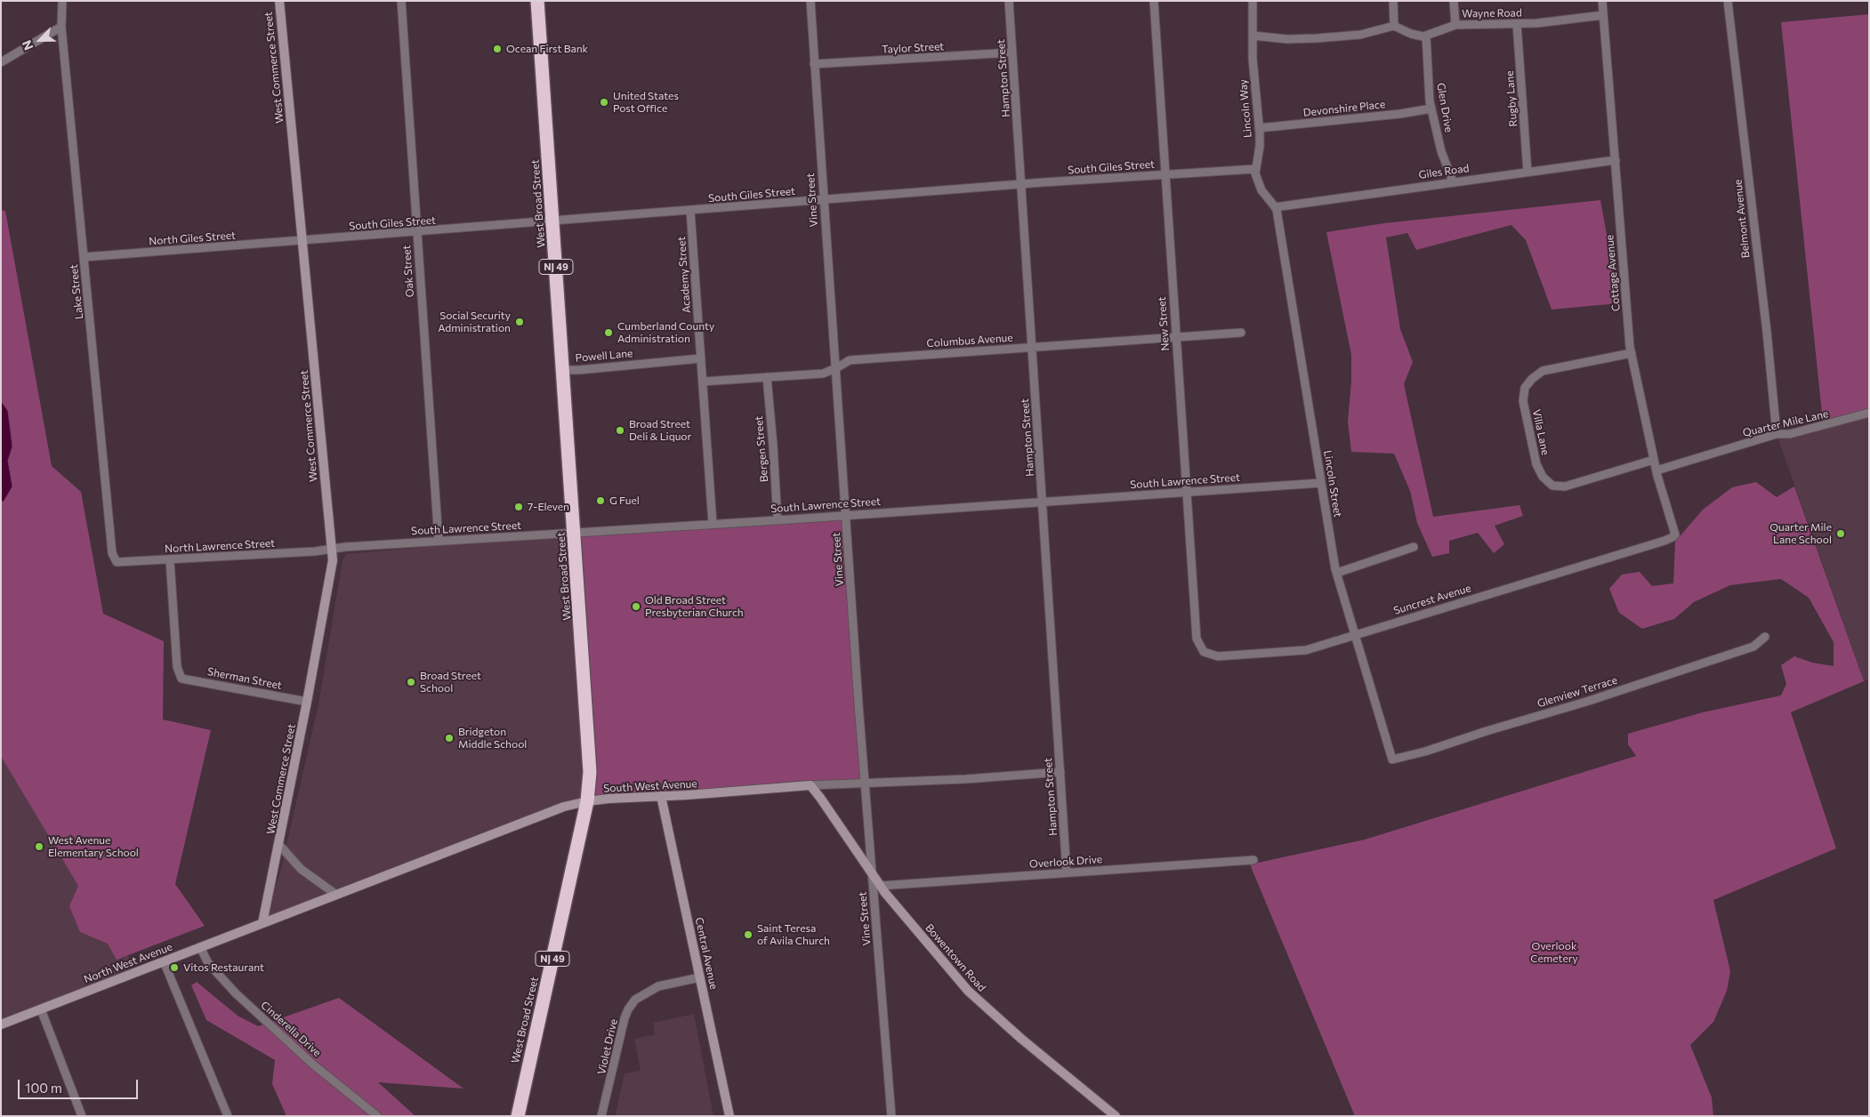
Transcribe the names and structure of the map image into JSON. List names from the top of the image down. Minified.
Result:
{"streets":{"highway":["West Broad Street","NJ 49"],"main road":["West Commerce Street","South West Avenue","Central Avenue","Bowentown Road","North West Avenue"],"street":["Wayne Road","Taylor Street","Hampton Street","Rugby Lane","Glen Drive","Lincoln Way","Devonshire Place","South Giles Street","Giles Road","Vine Street","Belmont Avenue","North Giles Street","Oak Street","Cottage Avenue","Academy Street","Lake Street","New Street","Columbus Avenue","Powell Lane","Quarter Mile Lane","Villa Lane","Bergen Street","South Lawrence Street","Lincoln Street","North Lawrence Street","Suncrest Avenue","Sherman Street","Glenview Terrace","Overlook Drive","Cinderella Drive","Violet Drive"]},"crossings":[["Wayne Road","Rugby Lane"],["Wayne Road","Glen Drive"],["Wayne Road","Cottage Avenue"],["Taylor Street","Hampton Street"],["Taylor Street","Vine Street"],["West Commerce Street","South Giles Street"],["West Commerce Street","North Giles Street"],["West Commerce Street","South Lawrence Street"],["West Commerce Street","North Lawrence Street"],["West Commerce Street","Sherman Street"],["West Commerce Street","South West Avenue"],["West Commerce Street","North West Avenue"],["Hampton Street","South Giles Street"],["Hampton Street","Columbus Avenue"],["Hampton Street","South Lawrence Street"],["Hampton Street","South West Avenue"],["Hampton Street","Overlook Drive"],["Rugby Lane","Giles Road"],["Glen Drive","Devonshire Place"],["Glen Drive","Giles Road"],["Lincoln Way","Devonshire Place"],["Lincoln Way","South Giles Street"],["Lincoln Way","Giles Road"],["Lincoln Way","Lincoln Street"],["South Giles Street","Vine Street"],["South Giles Street","West Broad Street"],["South Giles Street","North Giles Street"],["South Giles Street","Oak Street"],["South Giles Street","Academy Street"],["South Giles Street","New Street"],["Giles Road","Cottage Avenue"],["Giles Road","Lincoln Street"],["Vine Street","Columbus Avenue"],["Vine Street","South Lawrence Street"],["Vine Street","South West Avenue"],["Vine Street","Bowentown Road"],["West Broad Street","Powell Lane"],["West Broad Street","South Lawrence Street"],["West Broad Street","South West Avenue"],["Belmont Avenue","Quarter Mile Lane"],["North Giles Street","Lake Street"],["Oak Street","South Lawrence Street"],["Cottage Avenue","Quarter Mile Lane"],["Cottage Avenue","Villa Lane"],["Cottage Avenue","Suncrest Avenue"],["Academy Street","Columbus Avenue"],["Academy Street","Powell Lane"],["Academy Street","South Lawrence Street"],["Lake Street","North Lawrence Street"],["New Street","Columbus Avenue"],["New Street","South Lawrence Street"],["New Street","Suncrest Avenue"],["Columbus Avenue","Bergen Street"],["Bergen Street","South Lawrence Street"],["South Lawrence Street","Lincoln Street"],["South Lawrence Street","North Lawrence Street"],["Lincoln Street","Suncrest Avenue"],["Lincoln Street","Glenview Terrace"],["North Lawrence Street","Sherman Street"],["South West Avenue","Central Avenue"],["South West Avenue","Bowentown Road"],["South West Avenue","North West Avenue"],["Overlook Drive","Bowentown Road"],["Central Avenue","Violet Drive"],["North West Avenue","Cinderella Drive"]],"parks":["Overlook Cemetery"],"places":["Ocean First Bank","United States Post Office","Social Security Administration","Cumberland County Administration","Broad Street Deli & Liquor","G Fuel","7-Eleven","Quarter Mile Lane School","Old Broad Street Presbyterian Church","Broad Street School","Bridgeton Middle School","West Avenue Elementary School","Saint Teresa of Avila Church","Vitos Restaurant"],"scale_bar":"100 m","north":"bottom left"}
